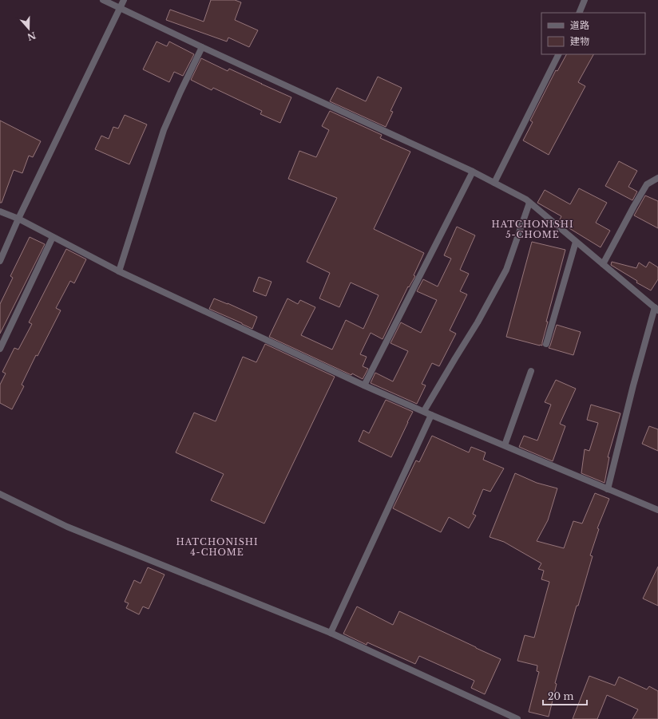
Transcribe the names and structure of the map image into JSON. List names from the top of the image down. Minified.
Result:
{"districts":["HATCHONISHI 5-CHOME","HATCHONISHI 4-CHOME"],"legend":["道路","建物"],"scale_bar":"20 m","north":"bottom"}
